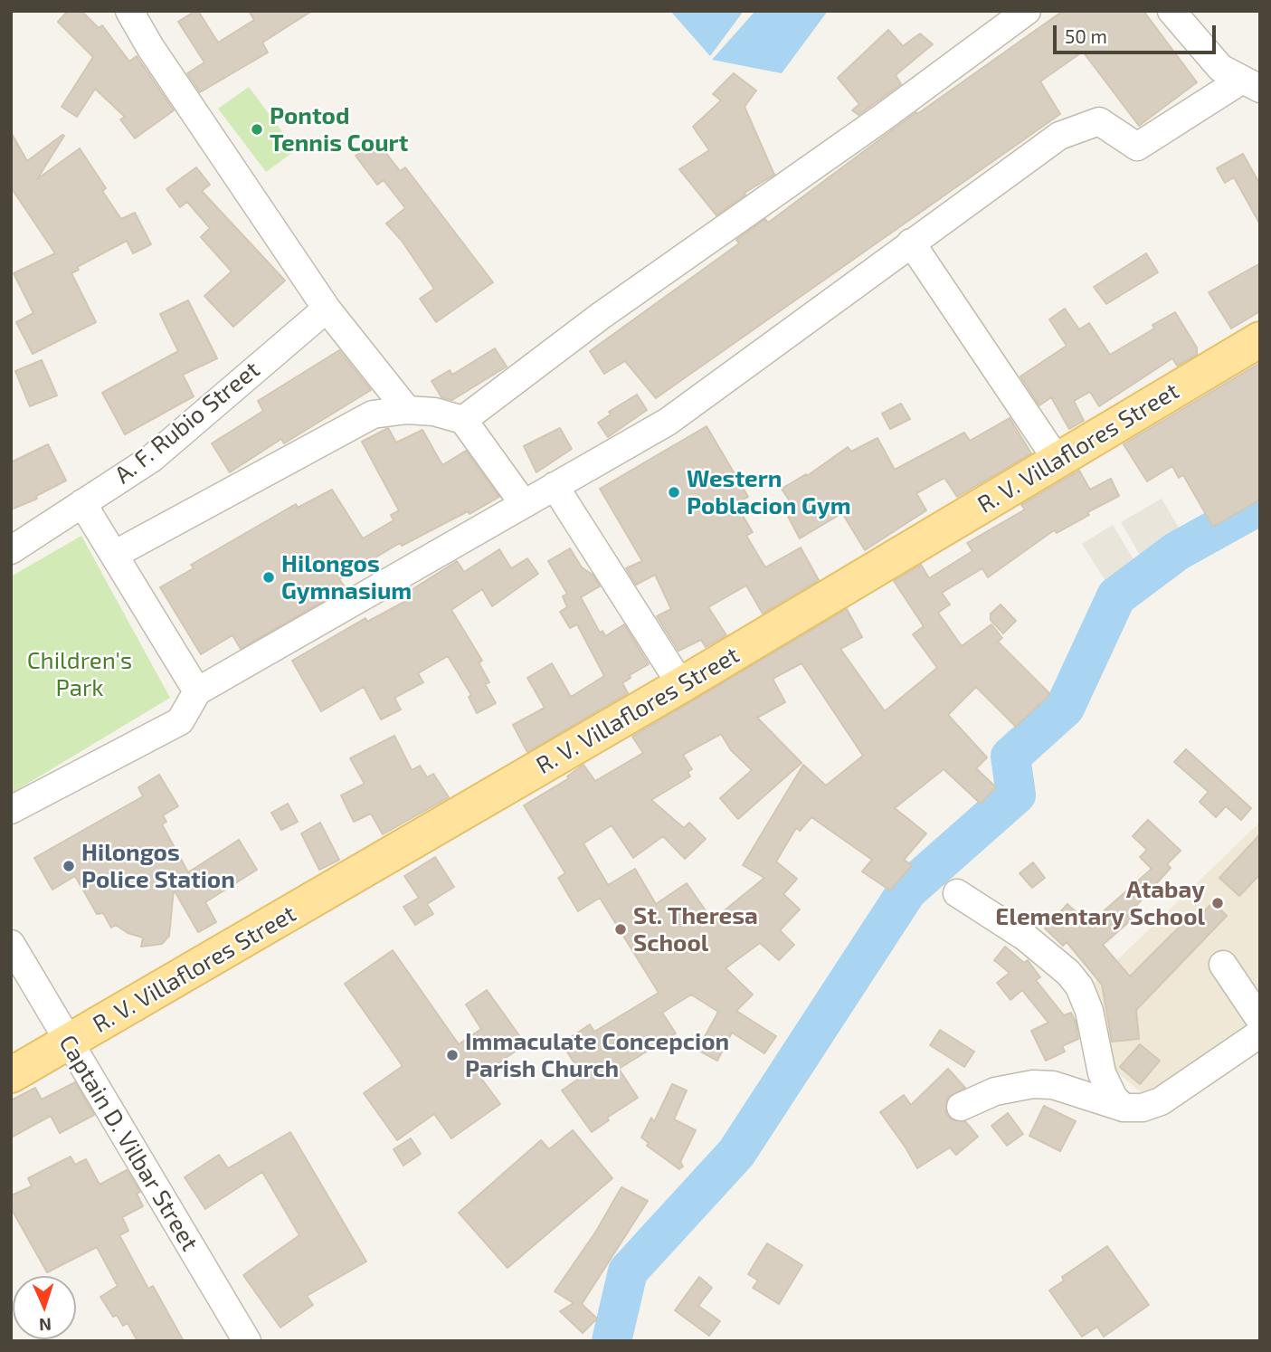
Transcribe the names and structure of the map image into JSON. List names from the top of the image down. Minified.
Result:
{"streets":{"main road":["R. V. Villaflores Street"],"street":["A. F. Rubio Street","Captain D. Vilbar Street"]},"crossings":[["R. V. Villaflores Street","Captain D. Vilbar Street"]],"parks":["Children's Park"],"places":["Pontod Tennis Court","Western Poblacion Gym","Hilongos Gymnasium","Hilongos Police Station","Atabay Elementary School","St. Theresa School","Immaculate Concepcion Parish Church"],"scale_bar":"50 m","north":"bottom"}
